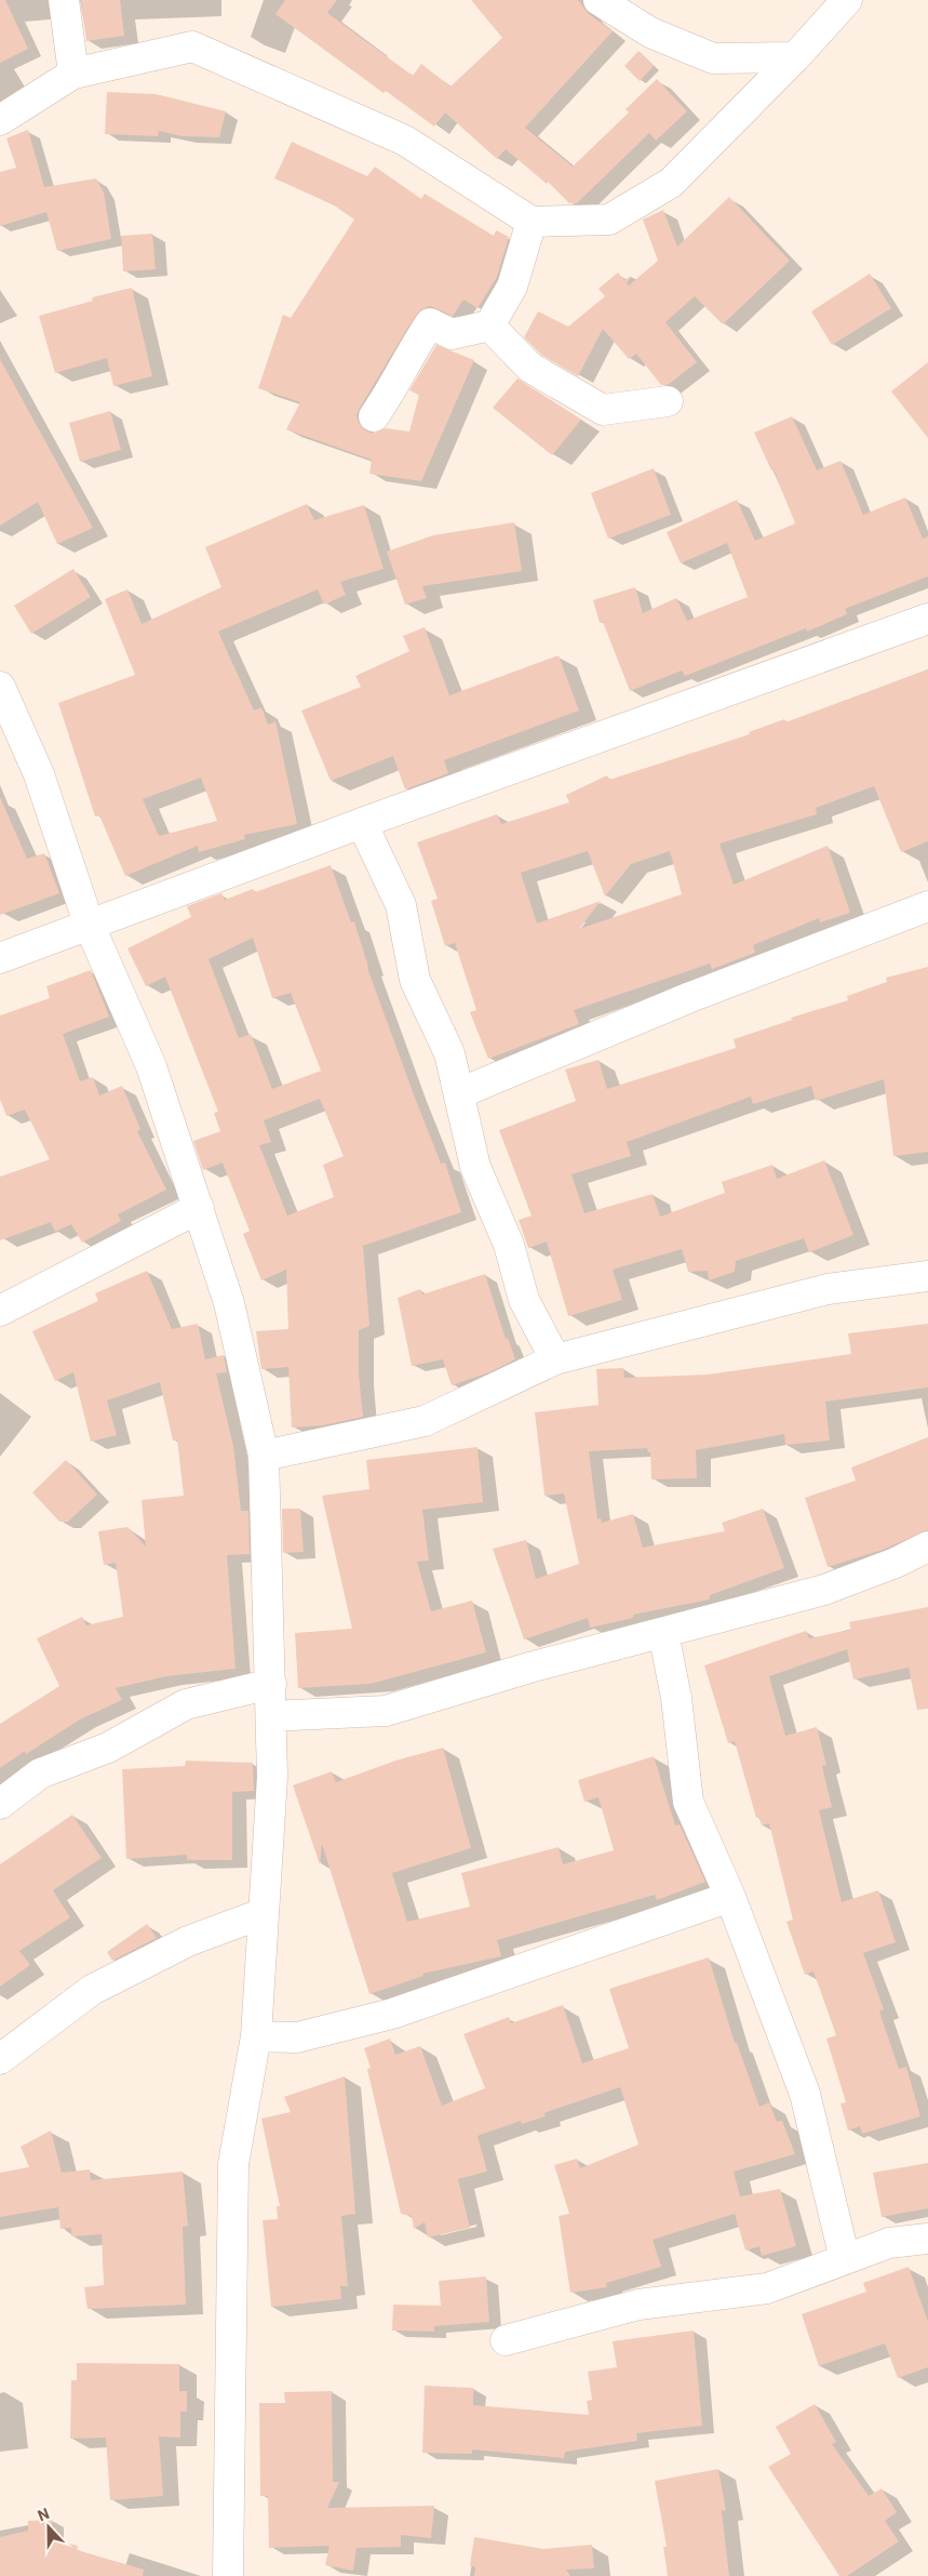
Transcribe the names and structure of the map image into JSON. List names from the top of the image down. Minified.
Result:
{"north":"top"}
